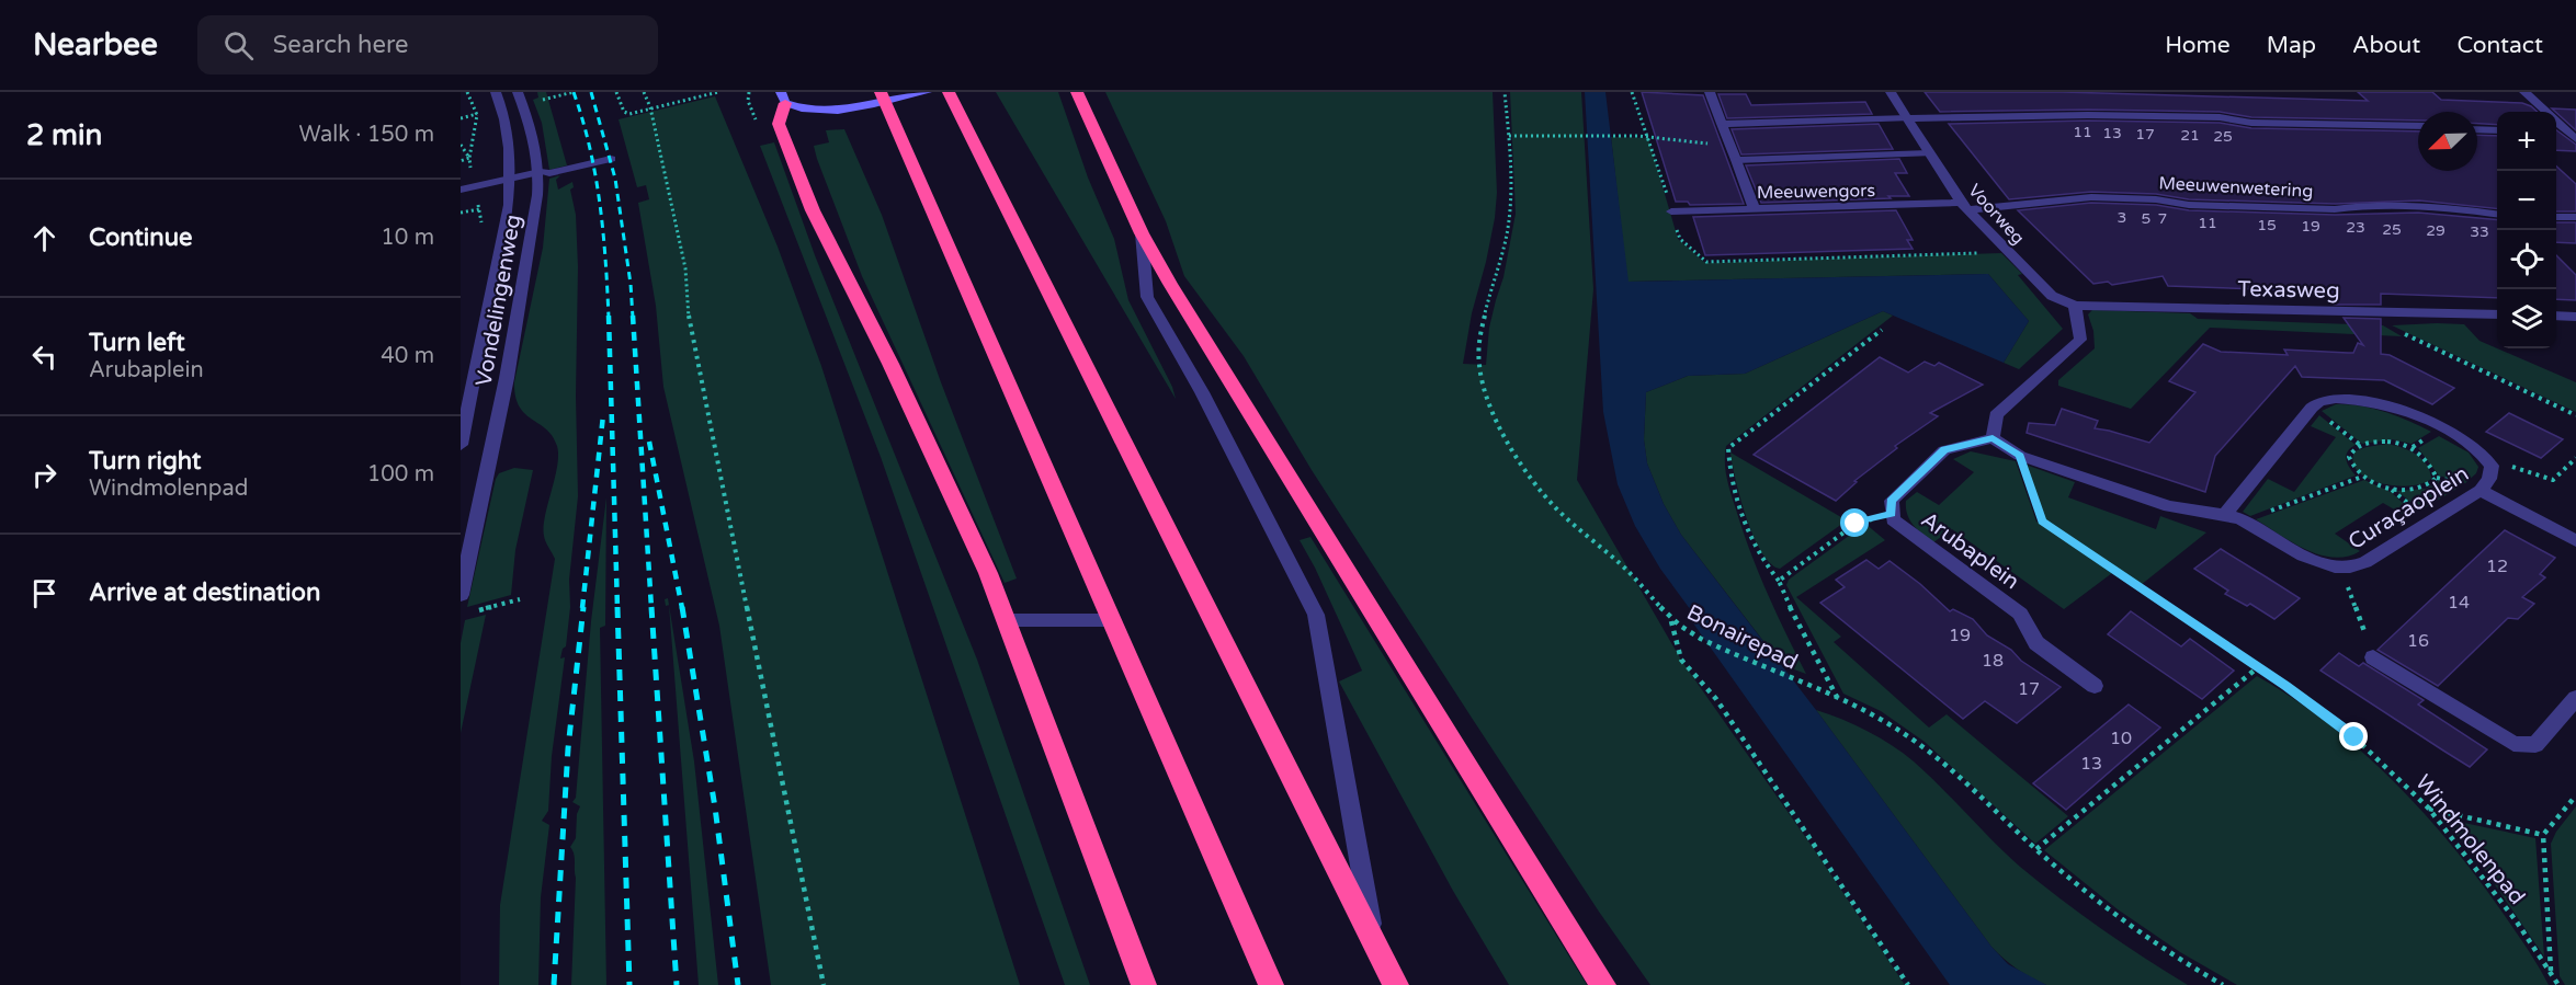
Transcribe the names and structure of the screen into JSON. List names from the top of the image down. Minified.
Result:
{"streets":{"street":["Meeuwenwetering","Meeuwengors","Voorweg","Texasweg","Vondelingenweg","Curaçaoplein","Arubaplein"],"path":["Bonairepad","Windmolenpad"]},"crossings":[["Meeuwenwetering","Meeuwengors"],["Meeuwenwetering","Voorweg"],["Meeuwengors","Voorweg"],["Voorweg","Texasweg"]],"house_numbers":["11","13","17","21","25","3","5","7","11","15","19","23","25","29","33","12","14","19","16","18","17","10","13"],"north":"bottom left","page":{"header":"Nearbee","search":"Search here","nav":["Home","Map","About","Contact"],"heading":["2 min","Walk · 150 m"],"map_buttons":["+","−"],"list":[["Continue","10 m"],["Turn left","Arubaplein","40 m"],["Turn right","Windmolenpad","100 m"],"Arrive at destination"]}}
